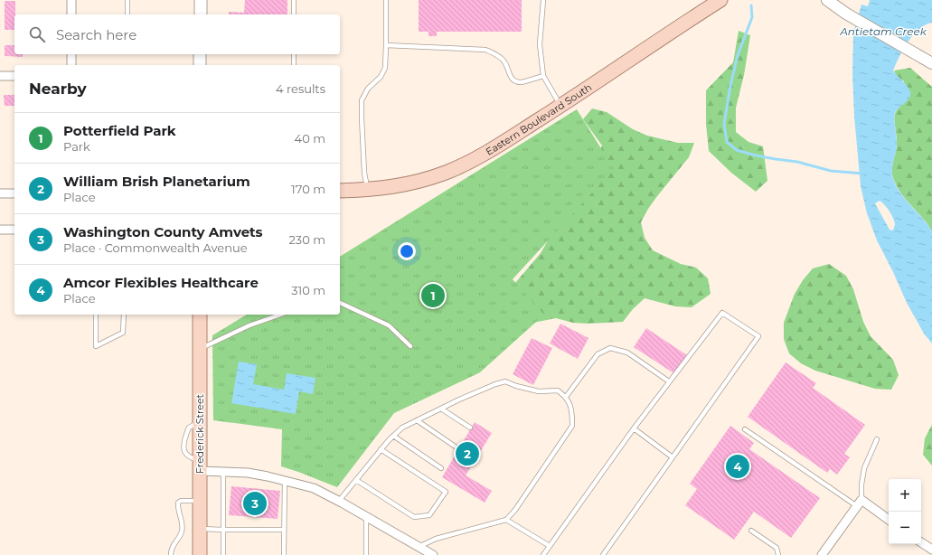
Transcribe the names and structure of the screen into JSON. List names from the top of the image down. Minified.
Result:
{"streets":{"main road":["Eastern Boulevard South","Frederick Street"]},"water":["Antietam Creek"],"page":{"search":"Search here","heading":["Nearby","4 results"],"list":[{"mark":"1","name":"Potterfield Park","note":"Park","value":"40 m"},{"mark":"2","name":"William Brish Planetarium","note":"Place","value":"170 m"},{"mark":"3","name":"Washington County Amvets","note":"Place · Commonwealth Avenue","value":"230 m"},{"mark":"4","name":"Amcor Flexibles Healthcare","note":"Place","value":"310 m"}],"pins":["1","2","4","3"],"map_buttons":["+","−"]}}
